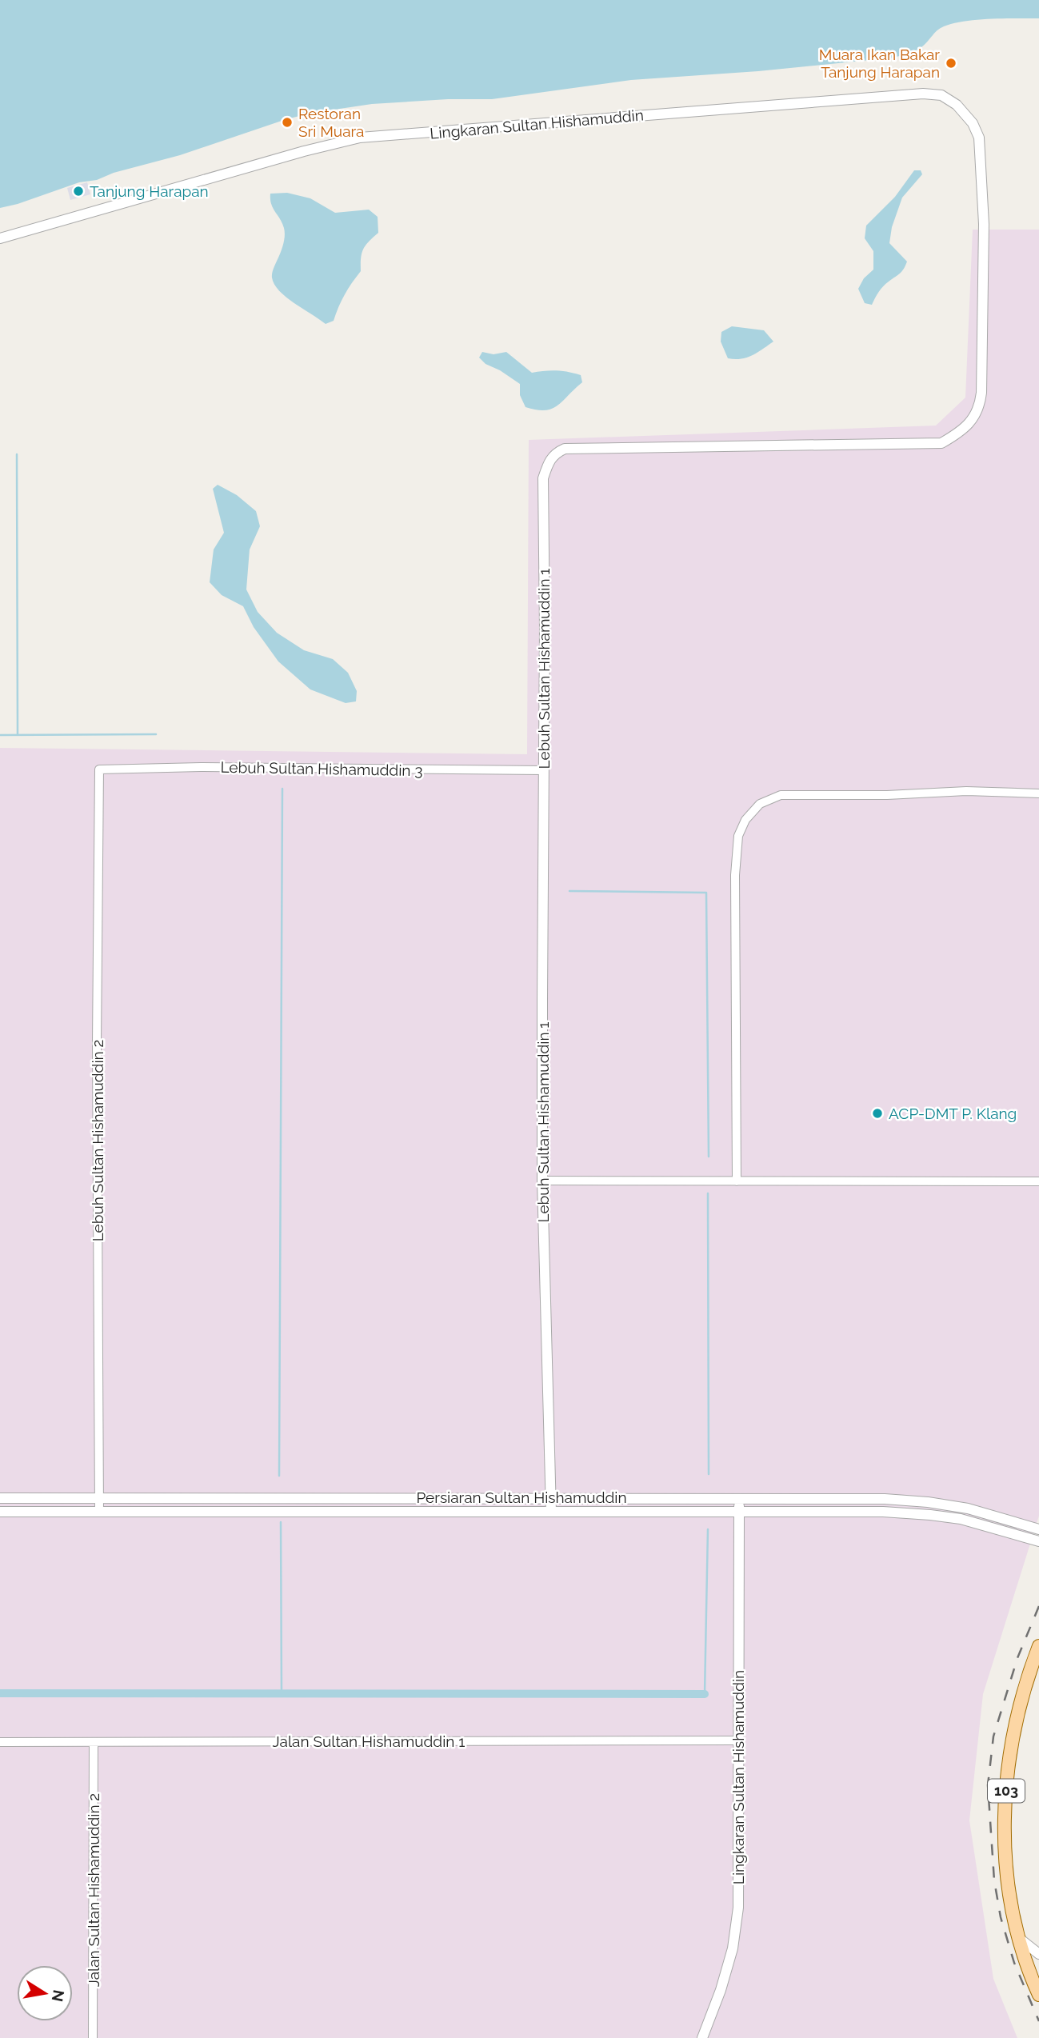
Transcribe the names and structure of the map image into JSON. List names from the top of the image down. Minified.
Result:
{"streets":{"main road":["103"],"street":["Lingkaran Sultan Hishamuddin","Lebuh Sultan Hishamuddin 1","Lebuh Sultan Hishamuddin 3","Lebuh Sultan Hishamuddin 2","Persiaran Sultan Hishamuddin","Jalan Sultan Hishamuddin 1","Jalan Sultan Hishamuddin 2"]},"crossings":[["Lingkaran Sultan Hishamuddin","Lebuh Sultan Hishamuddin 1"],["Lingkaran Sultan Hishamuddin","Persiaran Sultan Hishamuddin"],["Lingkaran Sultan Hishamuddin","Jalan Sultan Hishamuddin 1"],["Lebuh Sultan Hishamuddin 1","Lebuh Sultan Hishamuddin 3"],["Lebuh Sultan Hishamuddin 1","Persiaran Sultan Hishamuddin"],["Lebuh Sultan Hishamuddin 3","Lebuh Sultan Hishamuddin 2"],["Lebuh Sultan Hishamuddin 2","Persiaran Sultan Hishamuddin"],["Jalan Sultan Hishamuddin 1","Jalan Sultan Hishamuddin 2"]],"places":["Muara Ikan Bakar Tanjung Harapan","Restoran Sri Muara","Tanjung Harapan","ACP-DMT P. Klang"],"north":"right"}
